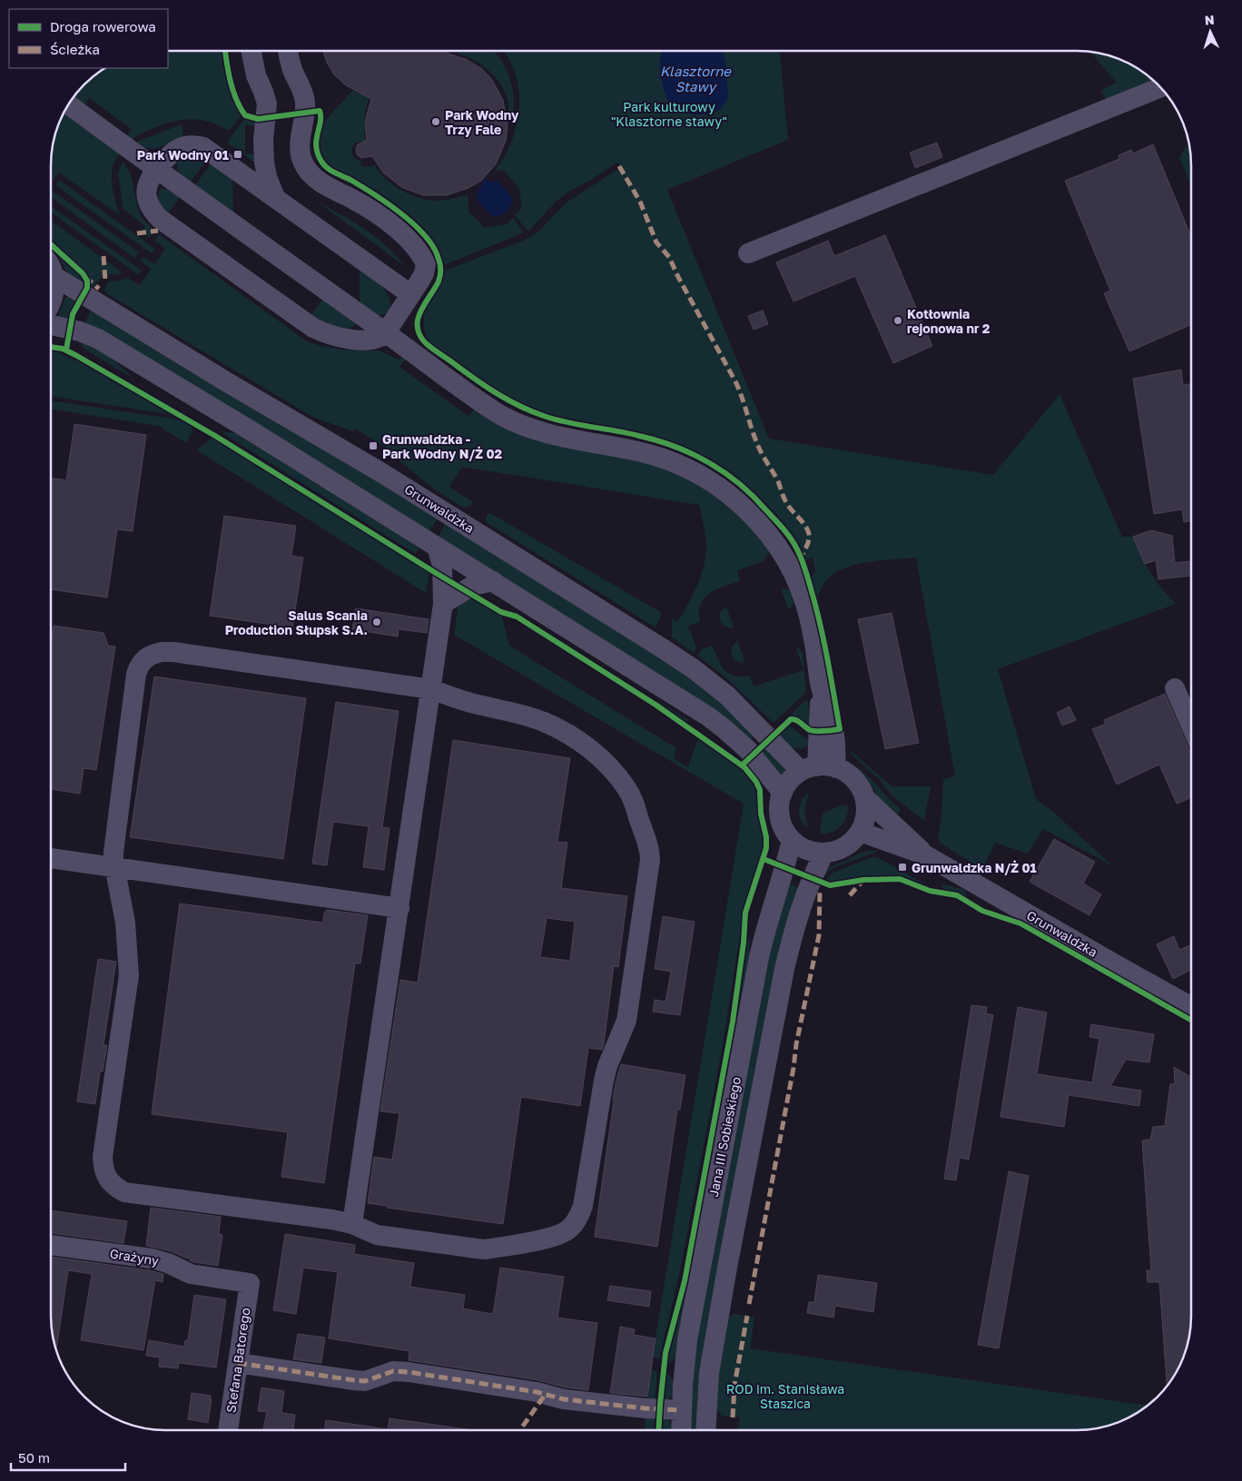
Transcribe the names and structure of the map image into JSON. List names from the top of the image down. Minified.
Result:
{"streets":{"street":["Grunwaldzka","Jana III Sobieskiego","Grażyny","Stefana Batorego"]},"crossings":[["Grunwaldzka","Jana III Sobieskiego"],["Grażyny","Stefana Batorego"]],"water":["Klasztorne Stawy"],"parks":["Park kulturowy \"Klasztorne stawy\"","ROD im. Stanisława Staszica"],"places":{"other":["Park Wodny Trzy Fale","Kotłownia rejonowa nr 2","Salus Scania Production Słupsk S.A."],"transit":["Park Wodny 01","Grunwaldzka - Park Wodny N/Ż 02","Grunwaldzka N/Ż 01"]},"legend":["Droga rowerowa","Ścieżka"],"scale_bar":"50 m","north":"top"}
